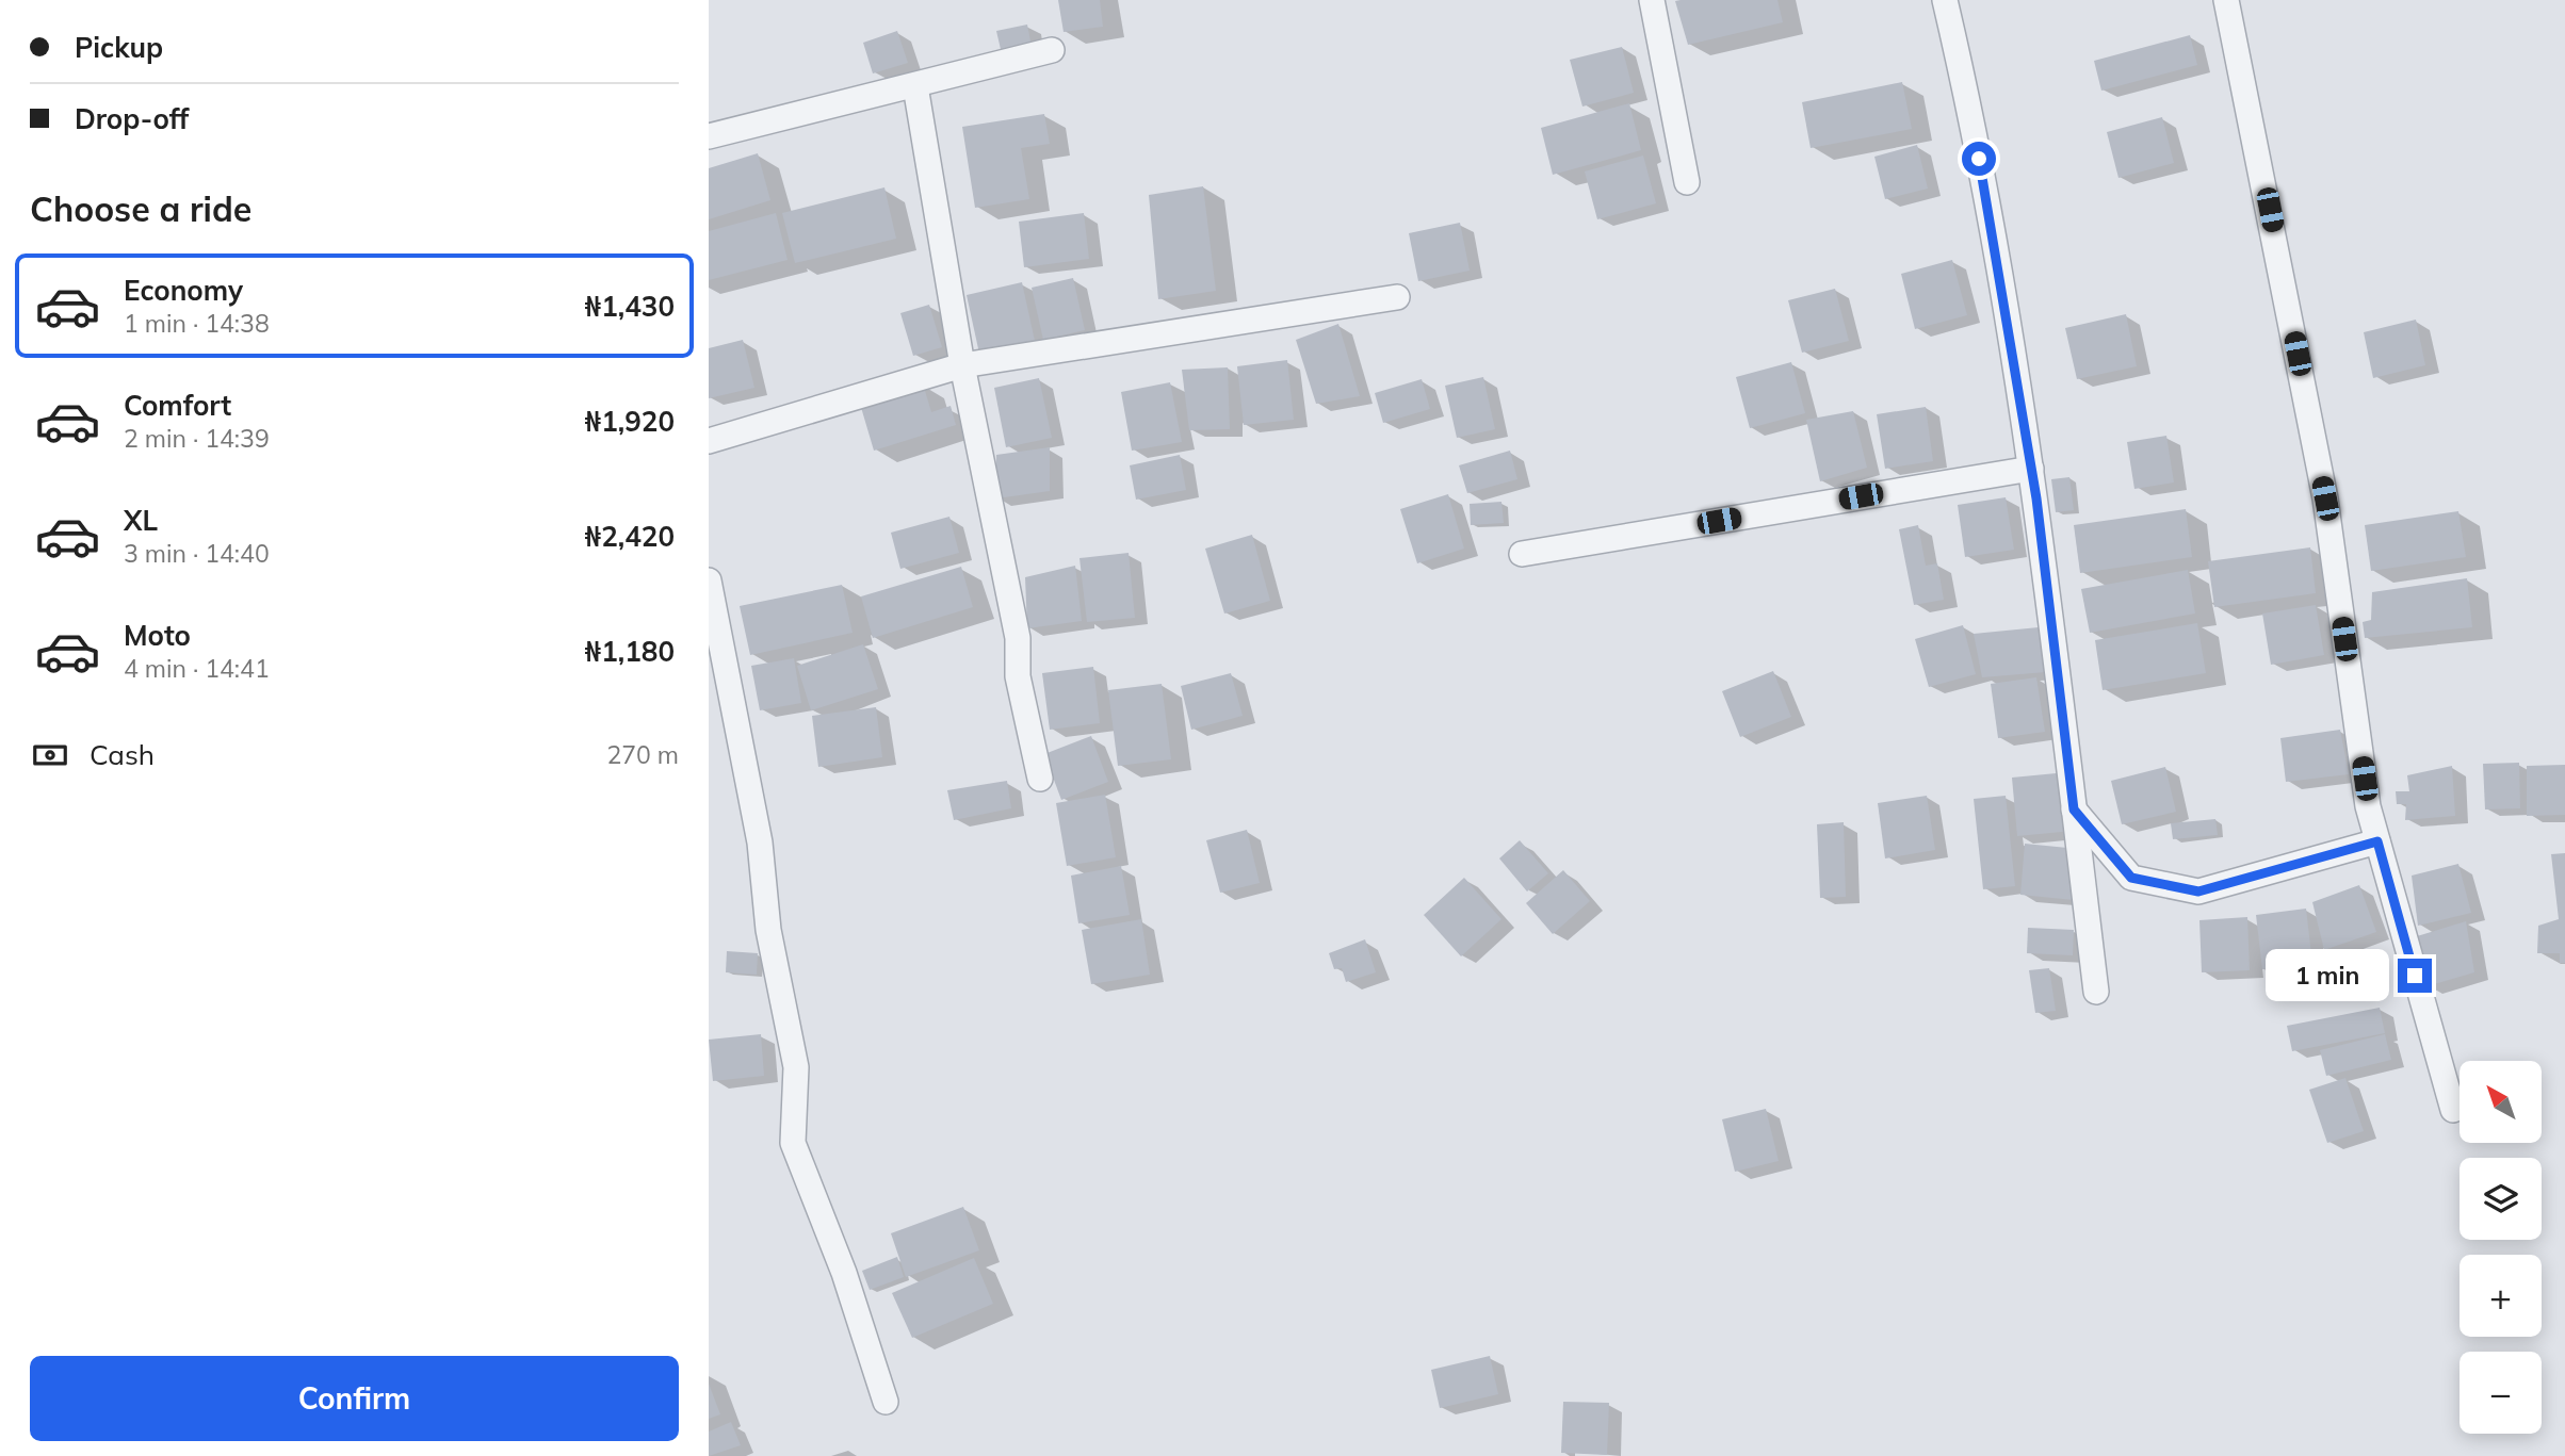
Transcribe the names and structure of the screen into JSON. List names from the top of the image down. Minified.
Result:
{"north":"top left","page":{"banner":["Pickup","Drop-off"],"heading":"Choose a ride","list":[{"name":"Economy","note":"1 min · 14:38","value":"₦1,430"},{"name":"Comfort","note":"2 min · 14:39","value":"₦1,920"},{"name":"XL","note":"3 min · 14:40","value":"₦2,420"},{"name":"Moto","note":"4 min · 14:41","value":"₦1,180"}],"pay":["Cash","270 m"],"bubble":"1 min","map_buttons":["+","−"],"buttons":"Confirm"}}
